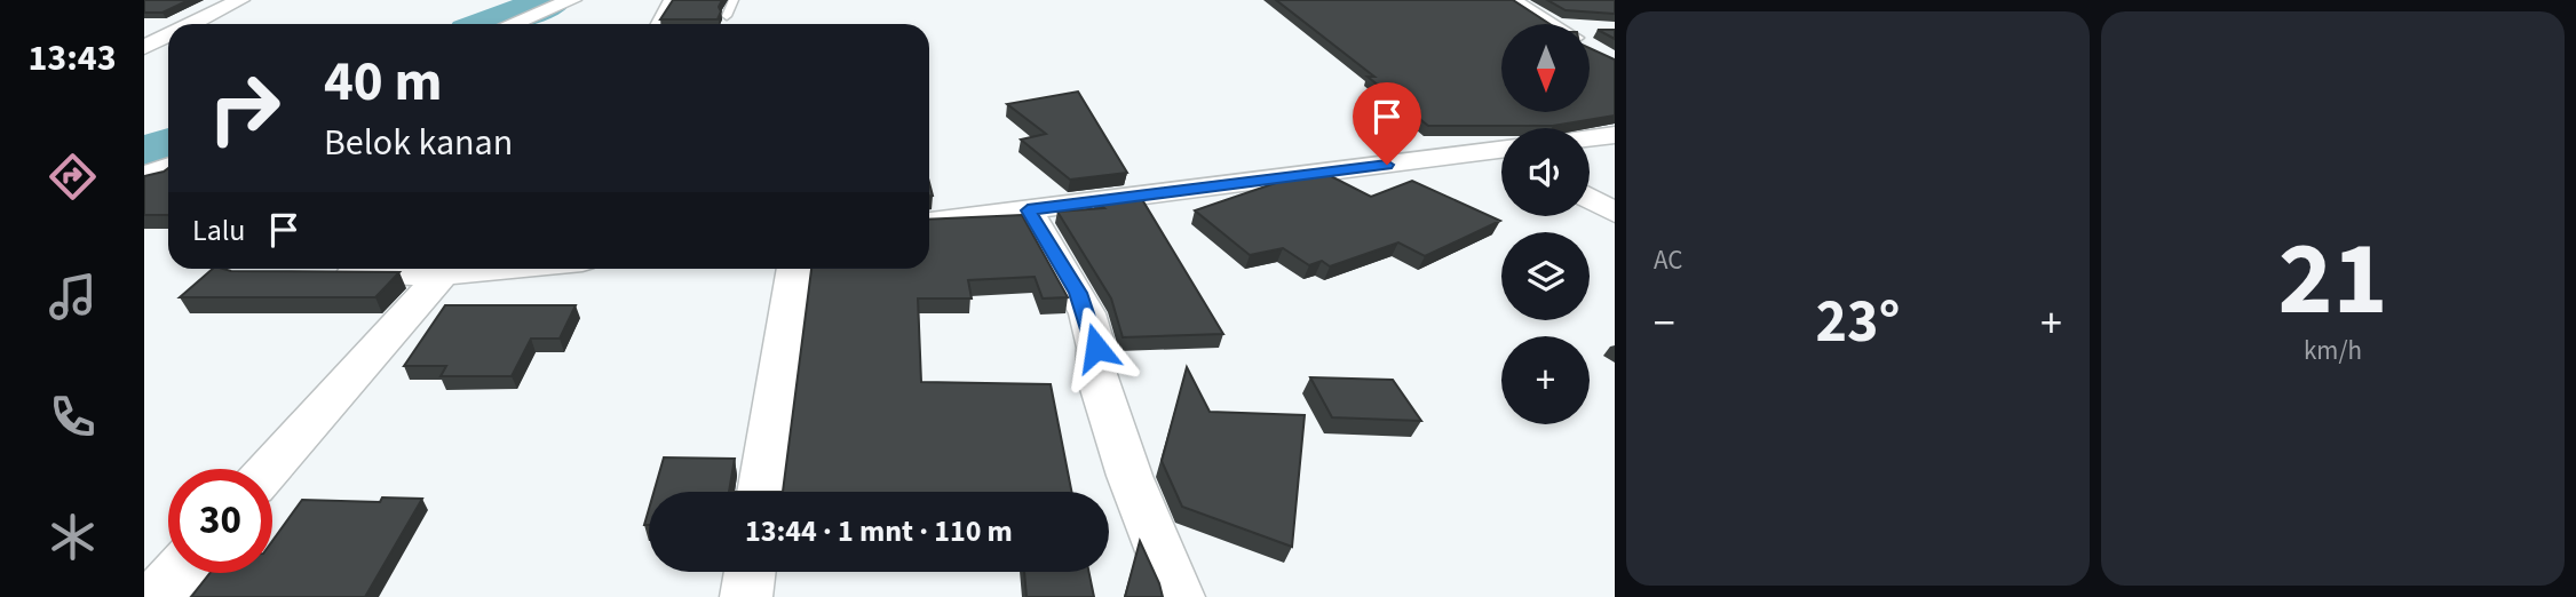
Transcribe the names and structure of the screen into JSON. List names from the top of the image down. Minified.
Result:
{"north":"bottom","page":{"tabs":"13:43","tile":["AC",["21","km/h"]],"map_buttons":"+","turn":["40 m","Belok kanan"],"then":"Lalu","heat":["−","23°","+"],"limit":"30","trip":"13:44 · 1 mnt · 110 m"}}
